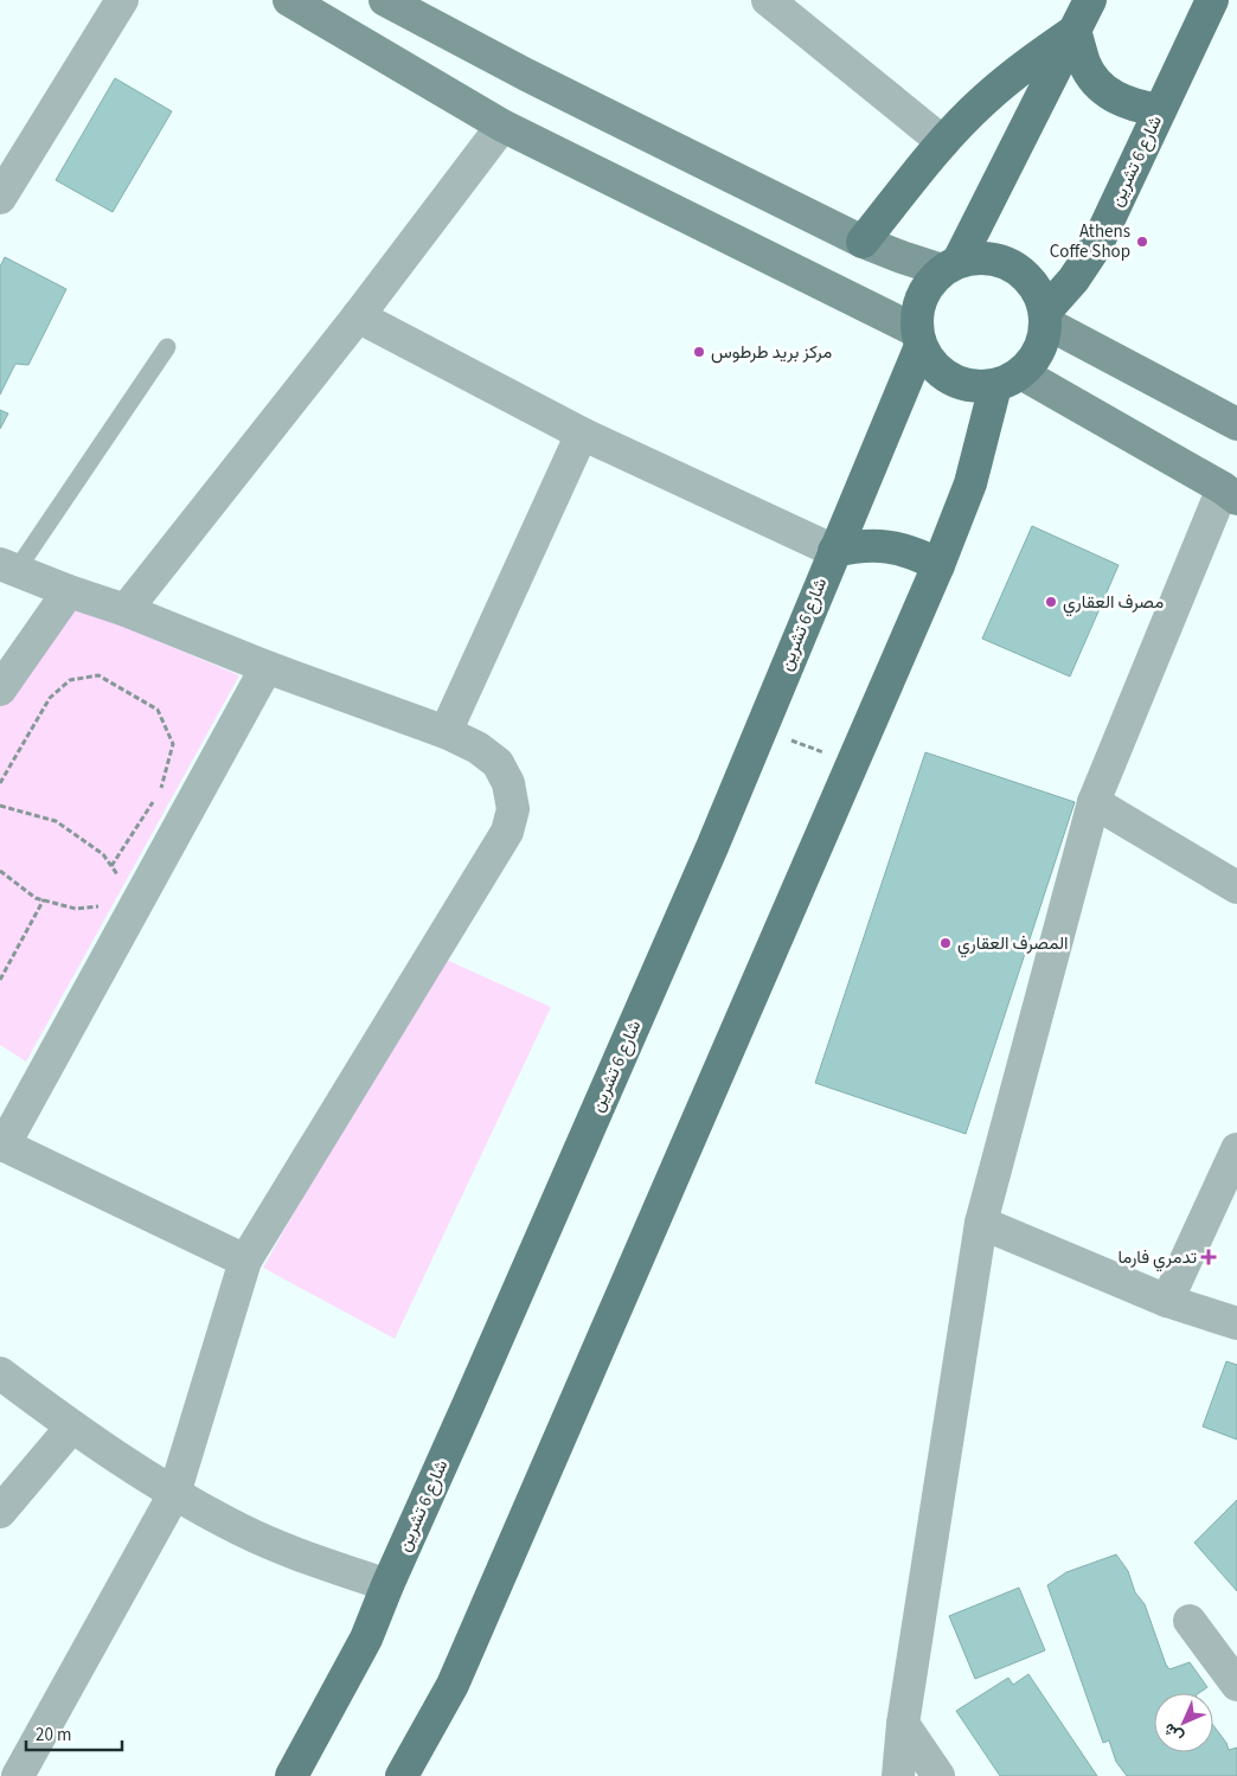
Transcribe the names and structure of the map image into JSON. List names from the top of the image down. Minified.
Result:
{"streets":{"main road":["شارع 6 تشرين"]},"places":{"other":["Athens Coffe Shop","مركز بريد طرطوس","مصرف العقاري","المصرف العقاري"],"health":["تدمري فارما"]},"scale_bar":"20 m","north":"bottom left"}
